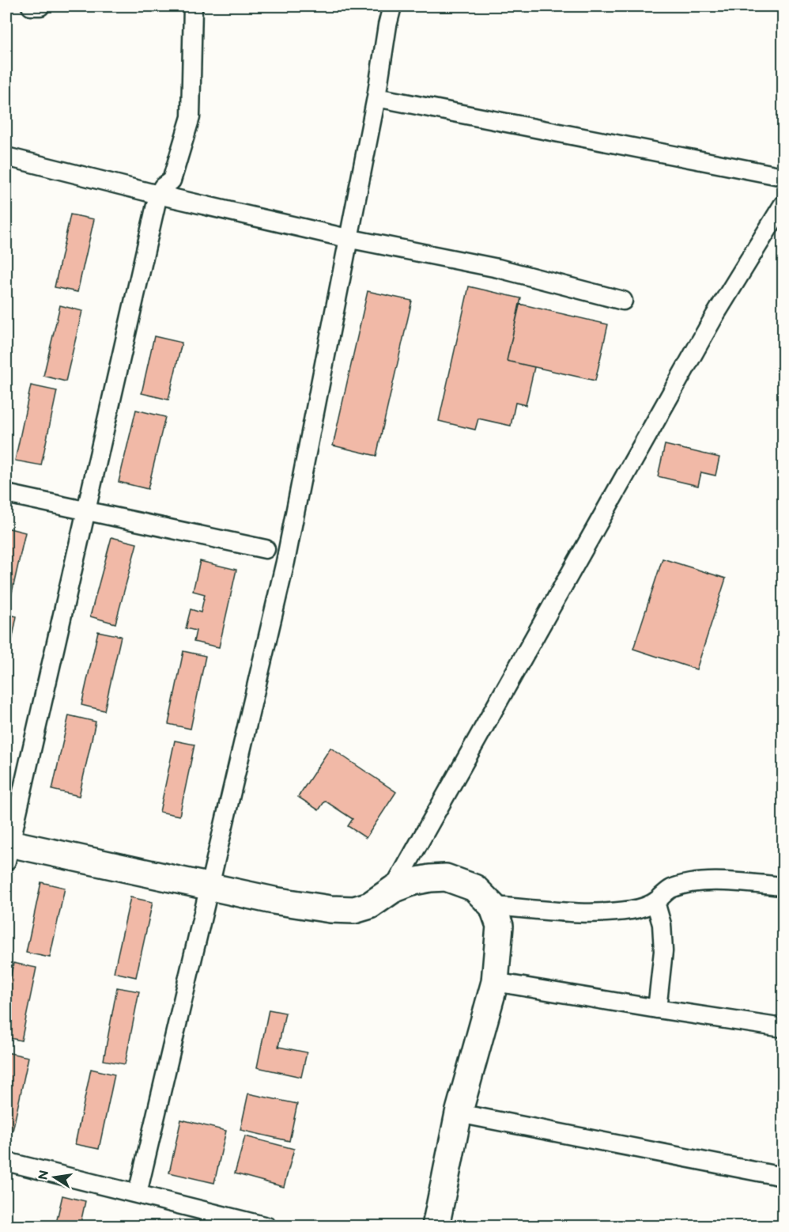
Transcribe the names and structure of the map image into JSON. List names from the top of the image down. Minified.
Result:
{"north":"left"}
